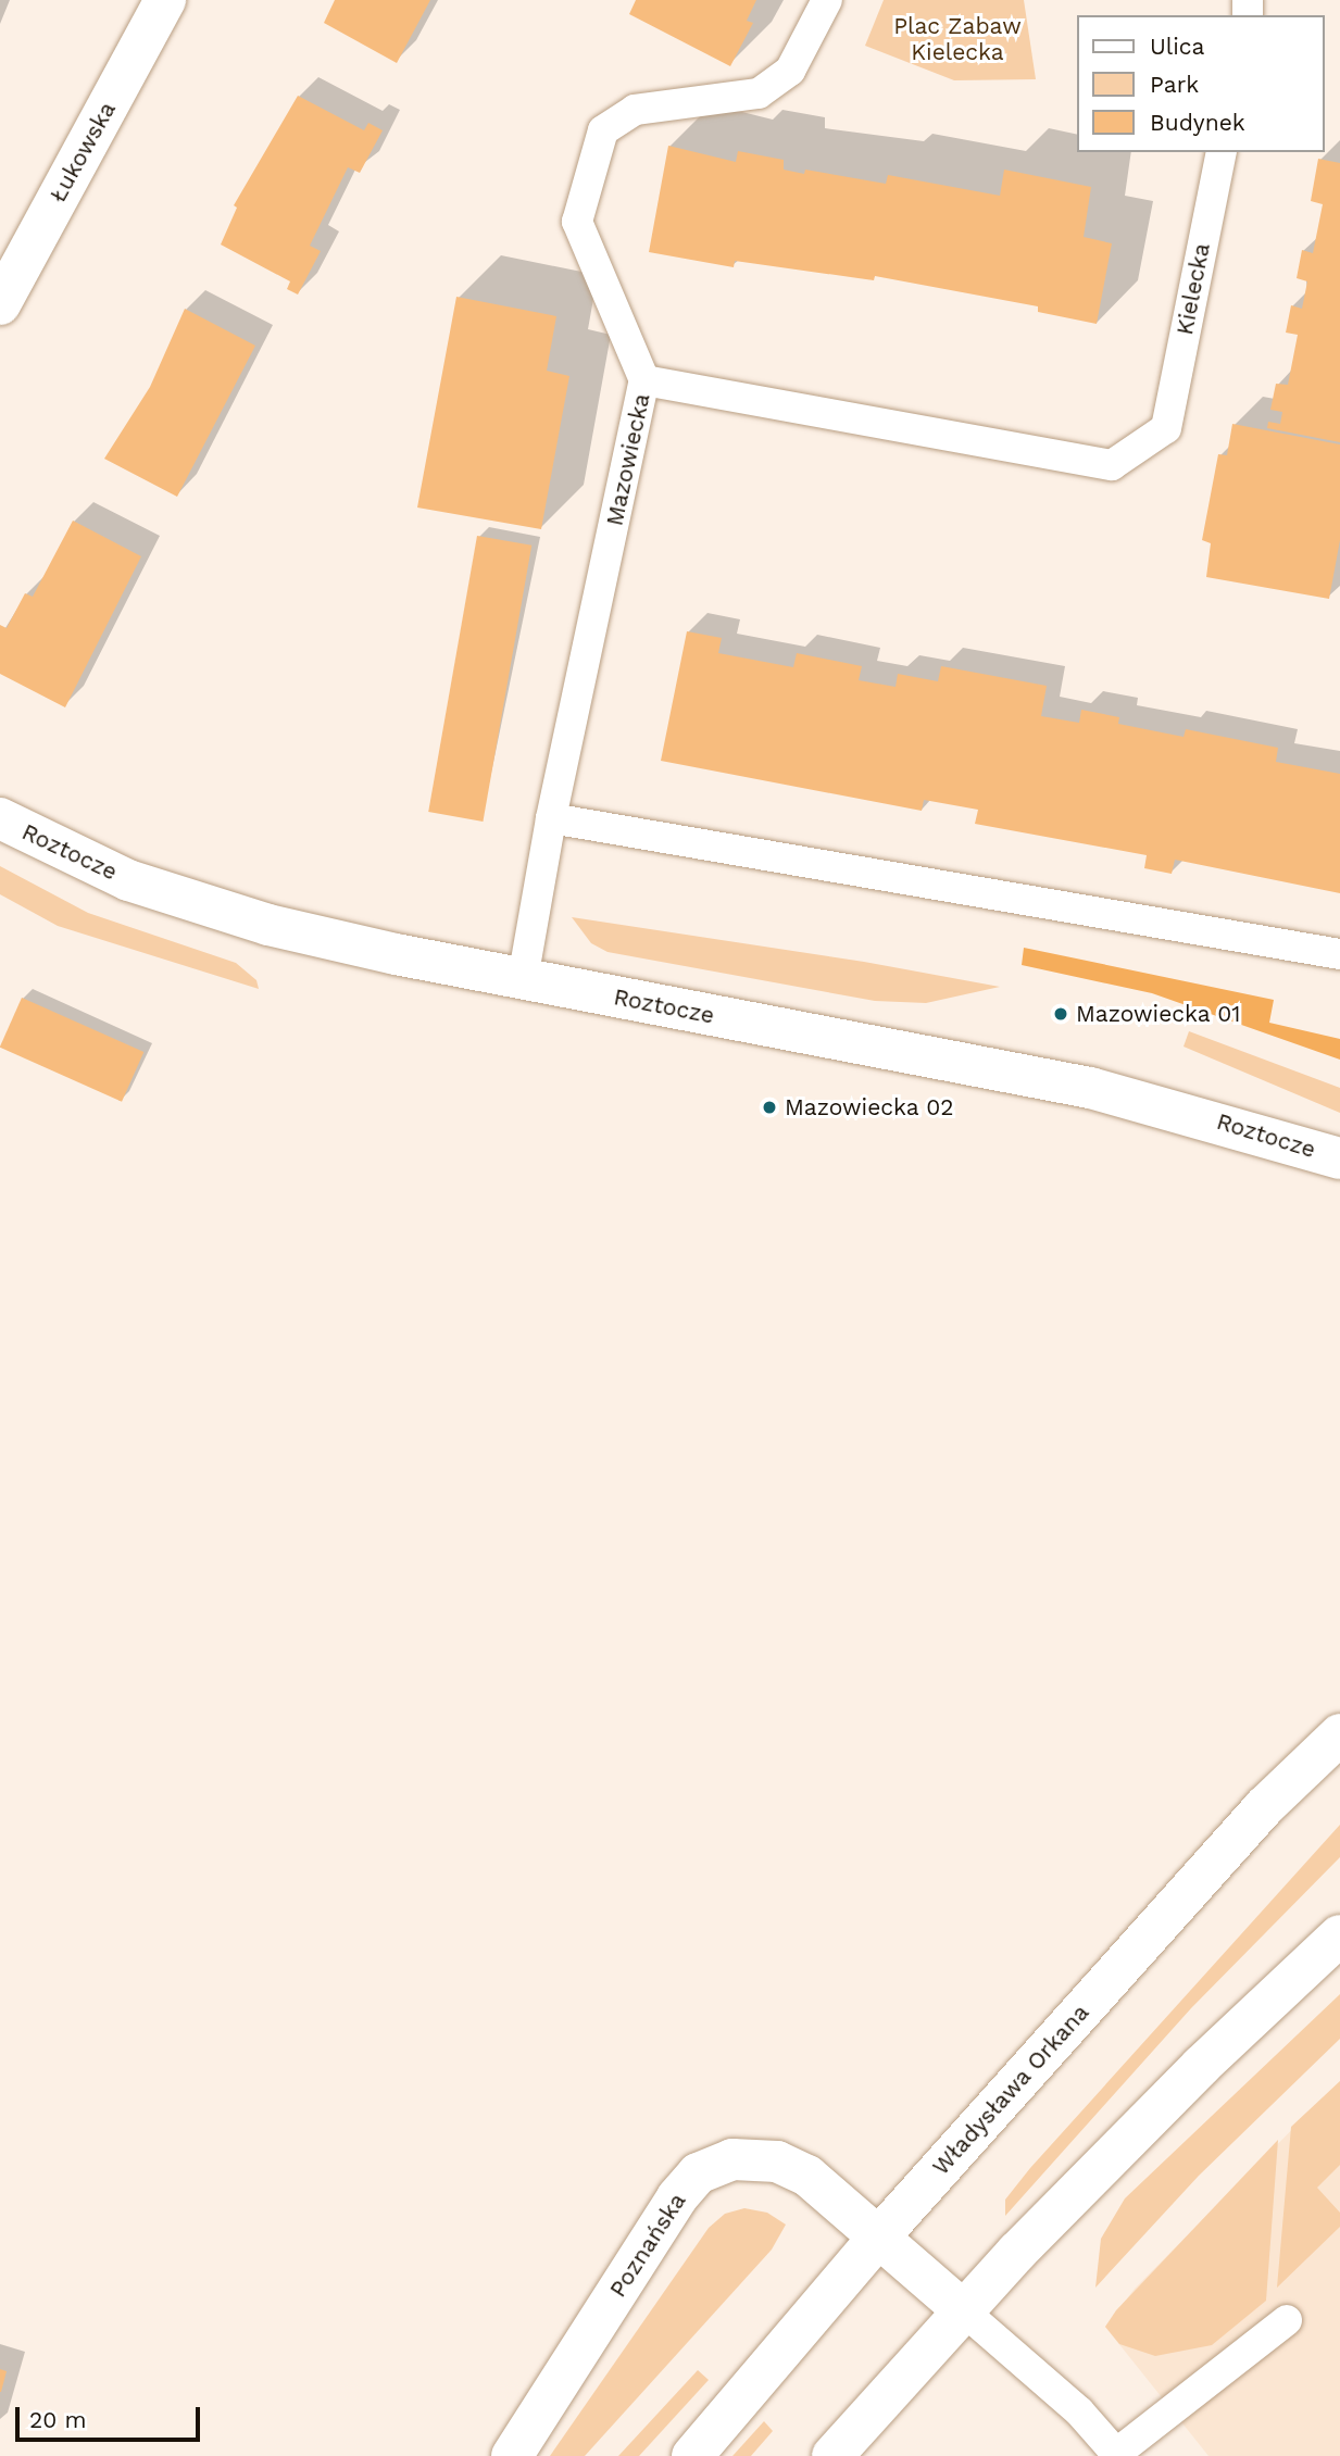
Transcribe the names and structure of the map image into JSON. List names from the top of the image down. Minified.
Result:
{"streets":{"street":["Łukowska","Roztocze","Władysława Orkana","Poznańska"],"lane":["Kielecka","Mazowiecka"]},"crossings":[["Kielecka","Mazowiecka"],["Mazowiecka","Roztocze"],["Władysława Orkana","Poznańska"]],"parks":["Plac Zabaw Kielecka"],"places":["Mazowiecka 01","Mazowiecka 02"],"legend":["Ulica","Park","Budynek"],"scale_bar":"20 m"}
